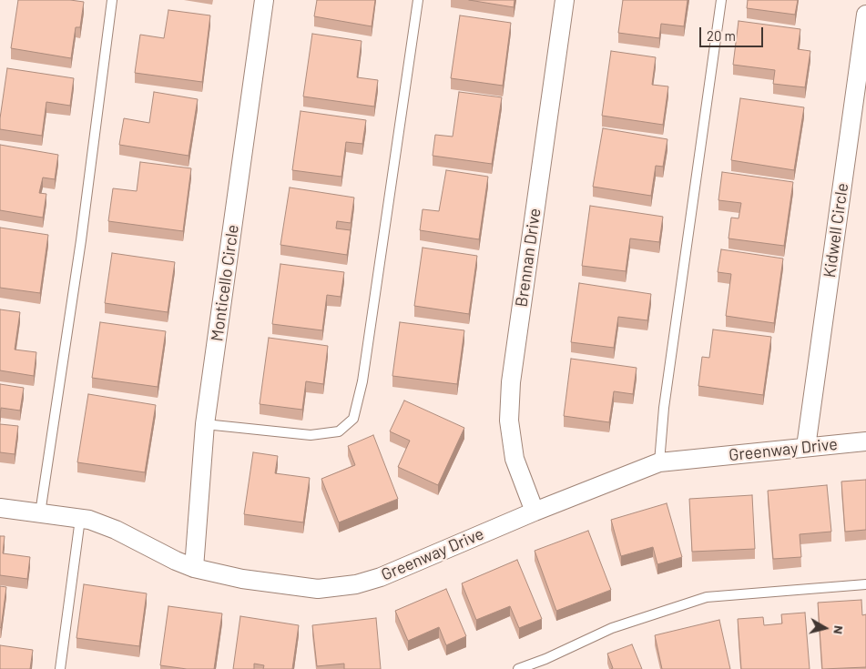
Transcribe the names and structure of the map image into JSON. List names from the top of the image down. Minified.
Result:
{"streets":{"street":["Kidwell Circle","Brennan Drive","Monticello Circle","Greenway Drive"]},"crossings":[["Kidwell Circle","Greenway Drive"],["Brennan Drive","Greenway Drive"],["Monticello Circle","Greenway Drive"]],"scale_bar":"20 m","north":"right"}
